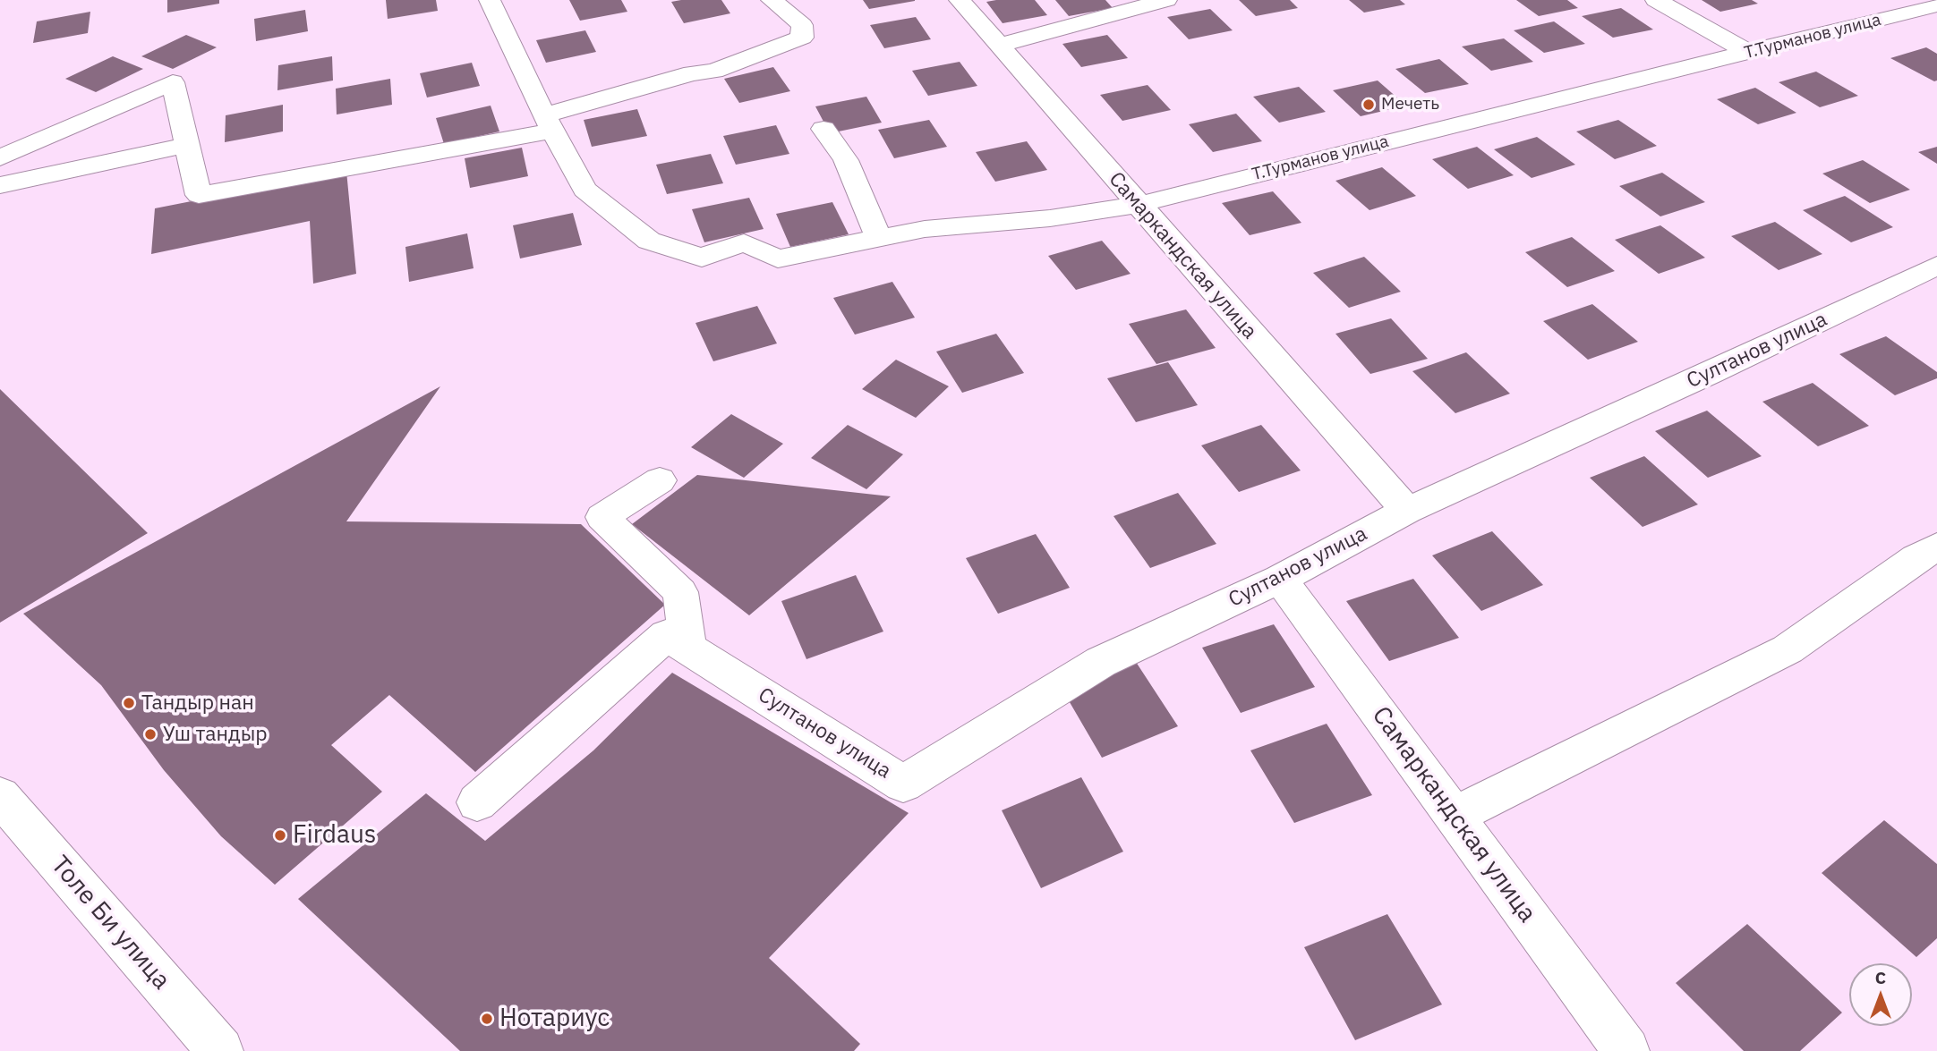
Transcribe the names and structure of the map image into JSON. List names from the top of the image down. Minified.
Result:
{"streets":{"street":["Т.Турманов улица","Самаркандская улица","Султанов улица","Толе Би улица"]},"crossings":[["Т.Турманов улица","Самаркандская улица"],["Самаркандская улица","Султанов улица"]],"places":["Мечеть","Тандыр нан","Уш тандыр","Firdaus","Нотариус"],"north":"top"}
